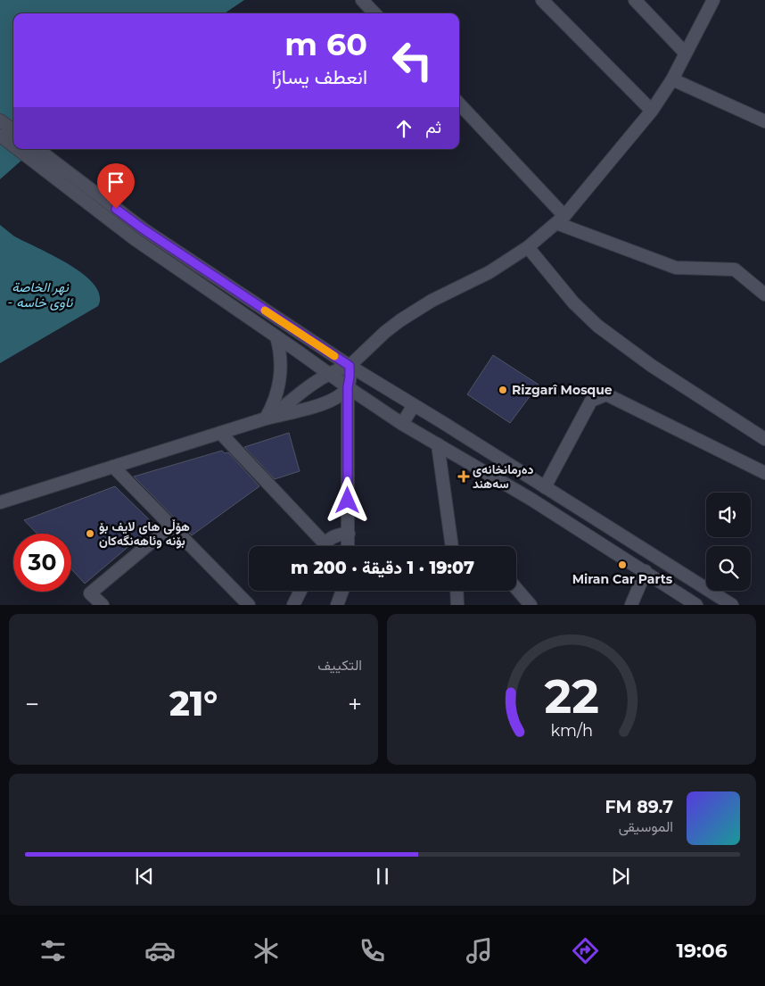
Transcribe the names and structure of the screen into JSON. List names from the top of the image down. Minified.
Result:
{"water":["نهر الخاصة - ئاوی خاسە"],"places":{"other":["Rizgarî Mosque","هۆڵی های لایف بۆ بۆنە وئاهەنگەکان","Miran Car Parts"],"health":["دەرمانخانەی سەهند"]},"page":{"turn":["60 m","انعطف يسارًا"],"then":"ثم","limit":"30","trip":"19:07 · 1 دقيقة · 200 m","tile":"التكييف","heat":["−","21°","+"],"song":["89.7 FM","الموسيقى"],"tabs":"19:06","gauge":["22","km/h"]}}
